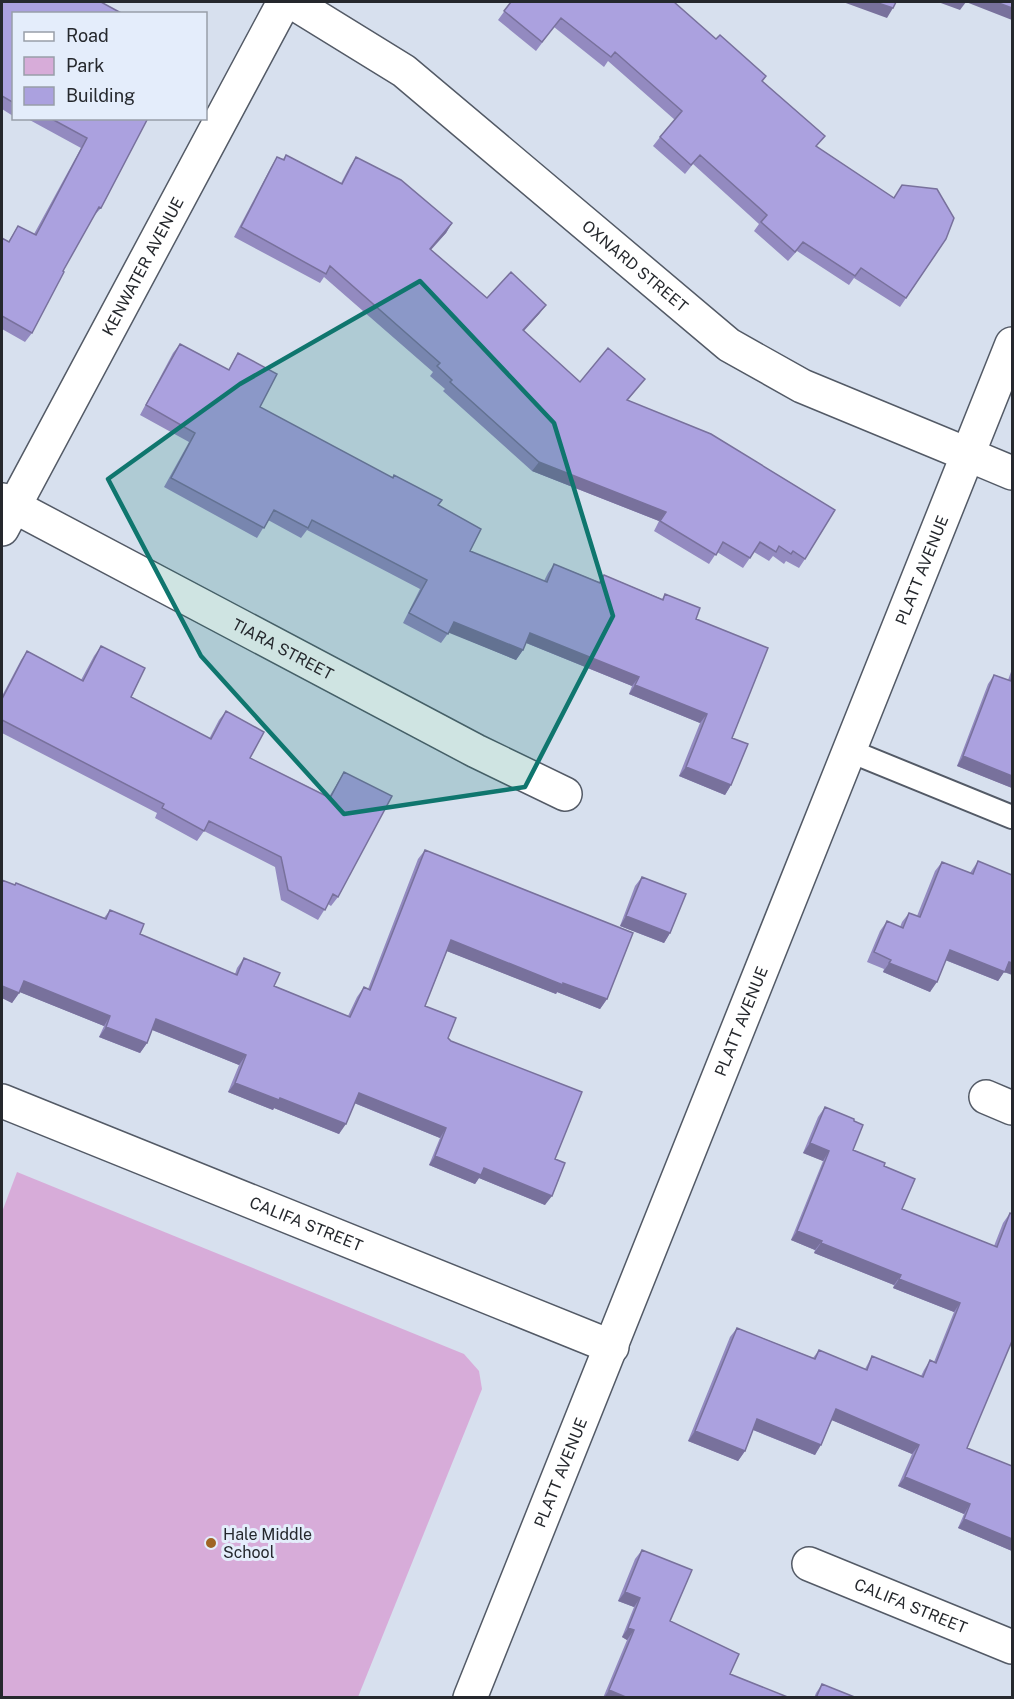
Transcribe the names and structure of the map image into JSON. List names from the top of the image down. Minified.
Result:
{"streets":{"street":["KENWATER AVENUE","OXNARD STREET","PLATT AVENUE","TIARA STREET","CALIFA STREET"]},"crossings":[["KENWATER AVENUE","TIARA STREET"],["OXNARD STREET","PLATT AVENUE"],["PLATT AVENUE","CALIFA STREET"]],"places":["Hale Middle School"],"legend":["Road","Park","Building"]}
